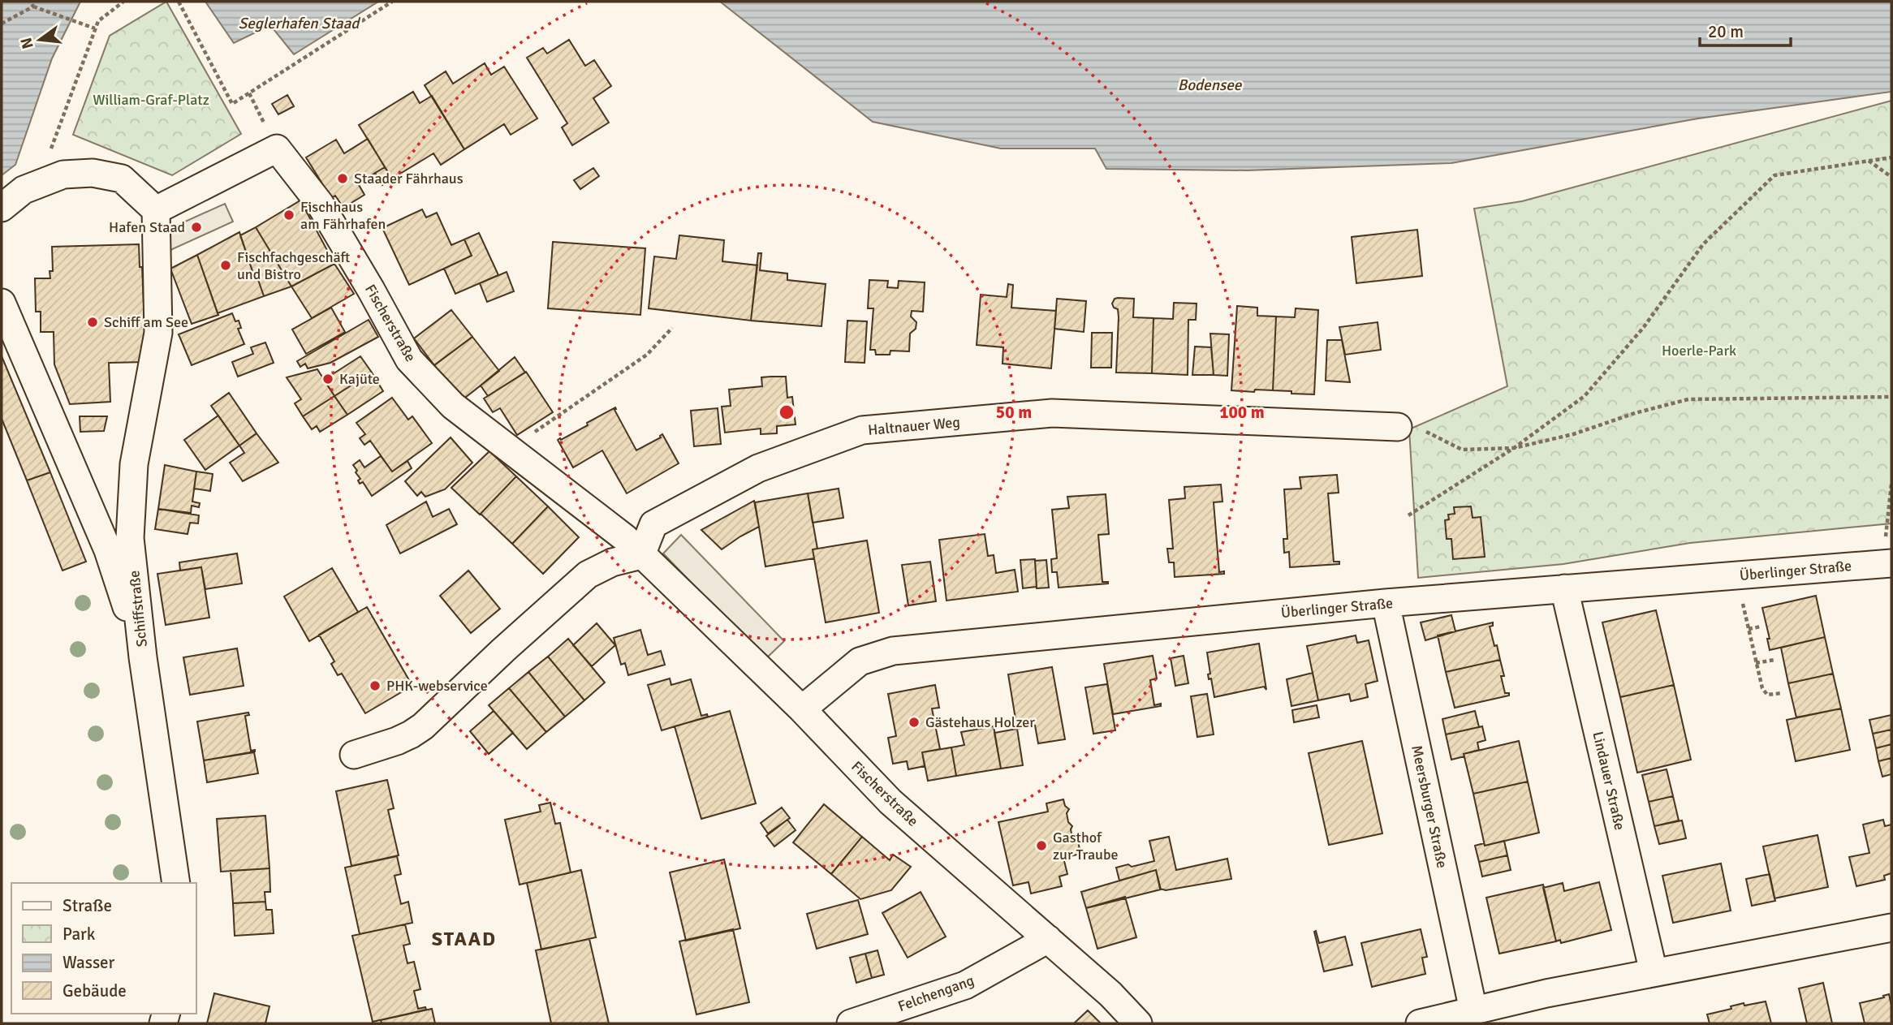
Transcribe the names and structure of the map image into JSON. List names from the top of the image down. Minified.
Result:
{"streets":{"street":["Fischerstraße","Haltnauer Weg","Überlinger Straße","Schiffstraße","Lindauer Straße","Meersburger Straße","Felchengang"]},"crossings":[["Fischerstraße","Haltnauer Weg"],["Fischerstraße","Überlinger Straße"],["Fischerstraße","Schiffstraße"],["Fischerstraße","Felchengang"],["Überlinger Straße","Lindauer Straße"],["Überlinger Straße","Meersburger Straße"]],"districts":["STAAD"],"water":["Seglerhafen Staad","Bodensee"],"parks":["William-Graf-Platz","Hoerle-Park"],"places":["Staader Fährhaus","Fischhaus am Fährhafen","Hafen Staad","Fischfachgeschäft und Bistro","Schiff am See","Kajüte","PHK-webservice","Gästehaus Holzer","Gasthof zur Traube"],"legend":["Straße","Park","Wasser","Gebäude"],"scale_bar":"20 m","north":"left","rings":["50 m","100 m"]}
